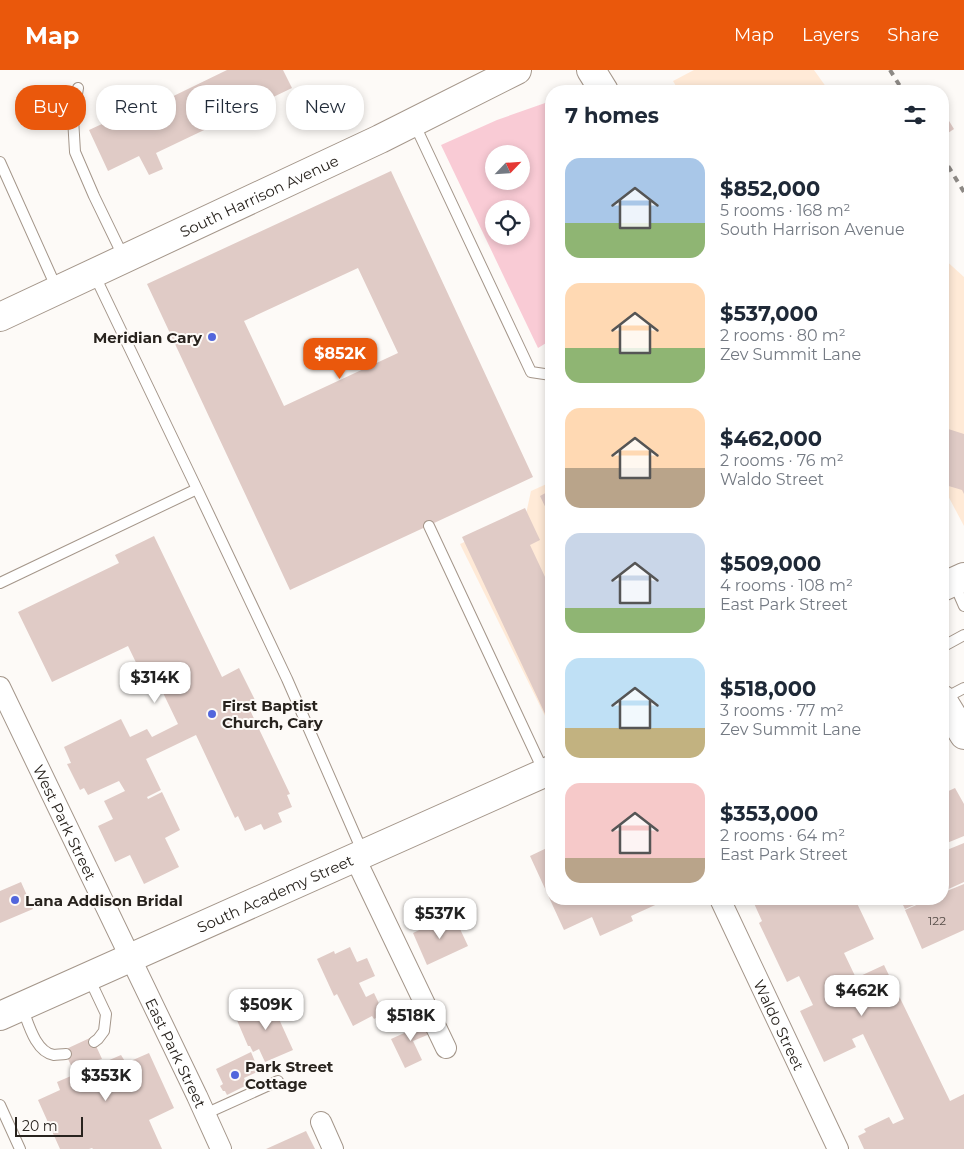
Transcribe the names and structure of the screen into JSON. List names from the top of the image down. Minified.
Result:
{"streets":{"main road":["South Harrison Avenue","South Academy Street"],"street":["West Park Street","Waldo Street","East Park Street"]},"crossings":[["West Park Street","South Academy Street"],["West Park Street","East Park Street"],["South Academy Street","East Park Street"]],"places":["Meridian Cary","First Baptist Church, Cary","Lana Addison Bridal","Park Street Cottage"],"house_numbers":["122"],"scale_bar":"20 m","north":"top right","page":{"header":"Map","nav":["Map","Layers","Share"],"chip":["Buy","Rent","Filters","New"],"heading":"7 homes","list":[{"name":"$852,000","note":"5 rooms · 168 m² · South Harrison Avenue"},{"name":"$537,000","note":"2 rooms · 80 m² · Zev Summit Lane"},{"name":"$462,000","note":"2 rooms · 76 m² · Waldo Street"},{"name":"$509,000","note":"4 rooms · 108 m² · East Park Street"},{"name":"$518,000","note":"3 rooms · 77 m² · Zev Summit Lane"},{"name":"$353,000","note":"2 rooms · 64 m² · East Park Street"}],"price":["$852K","$314K","$537K","$462K","$509K","$518K","$353K"],"scale":"20 m"}}
